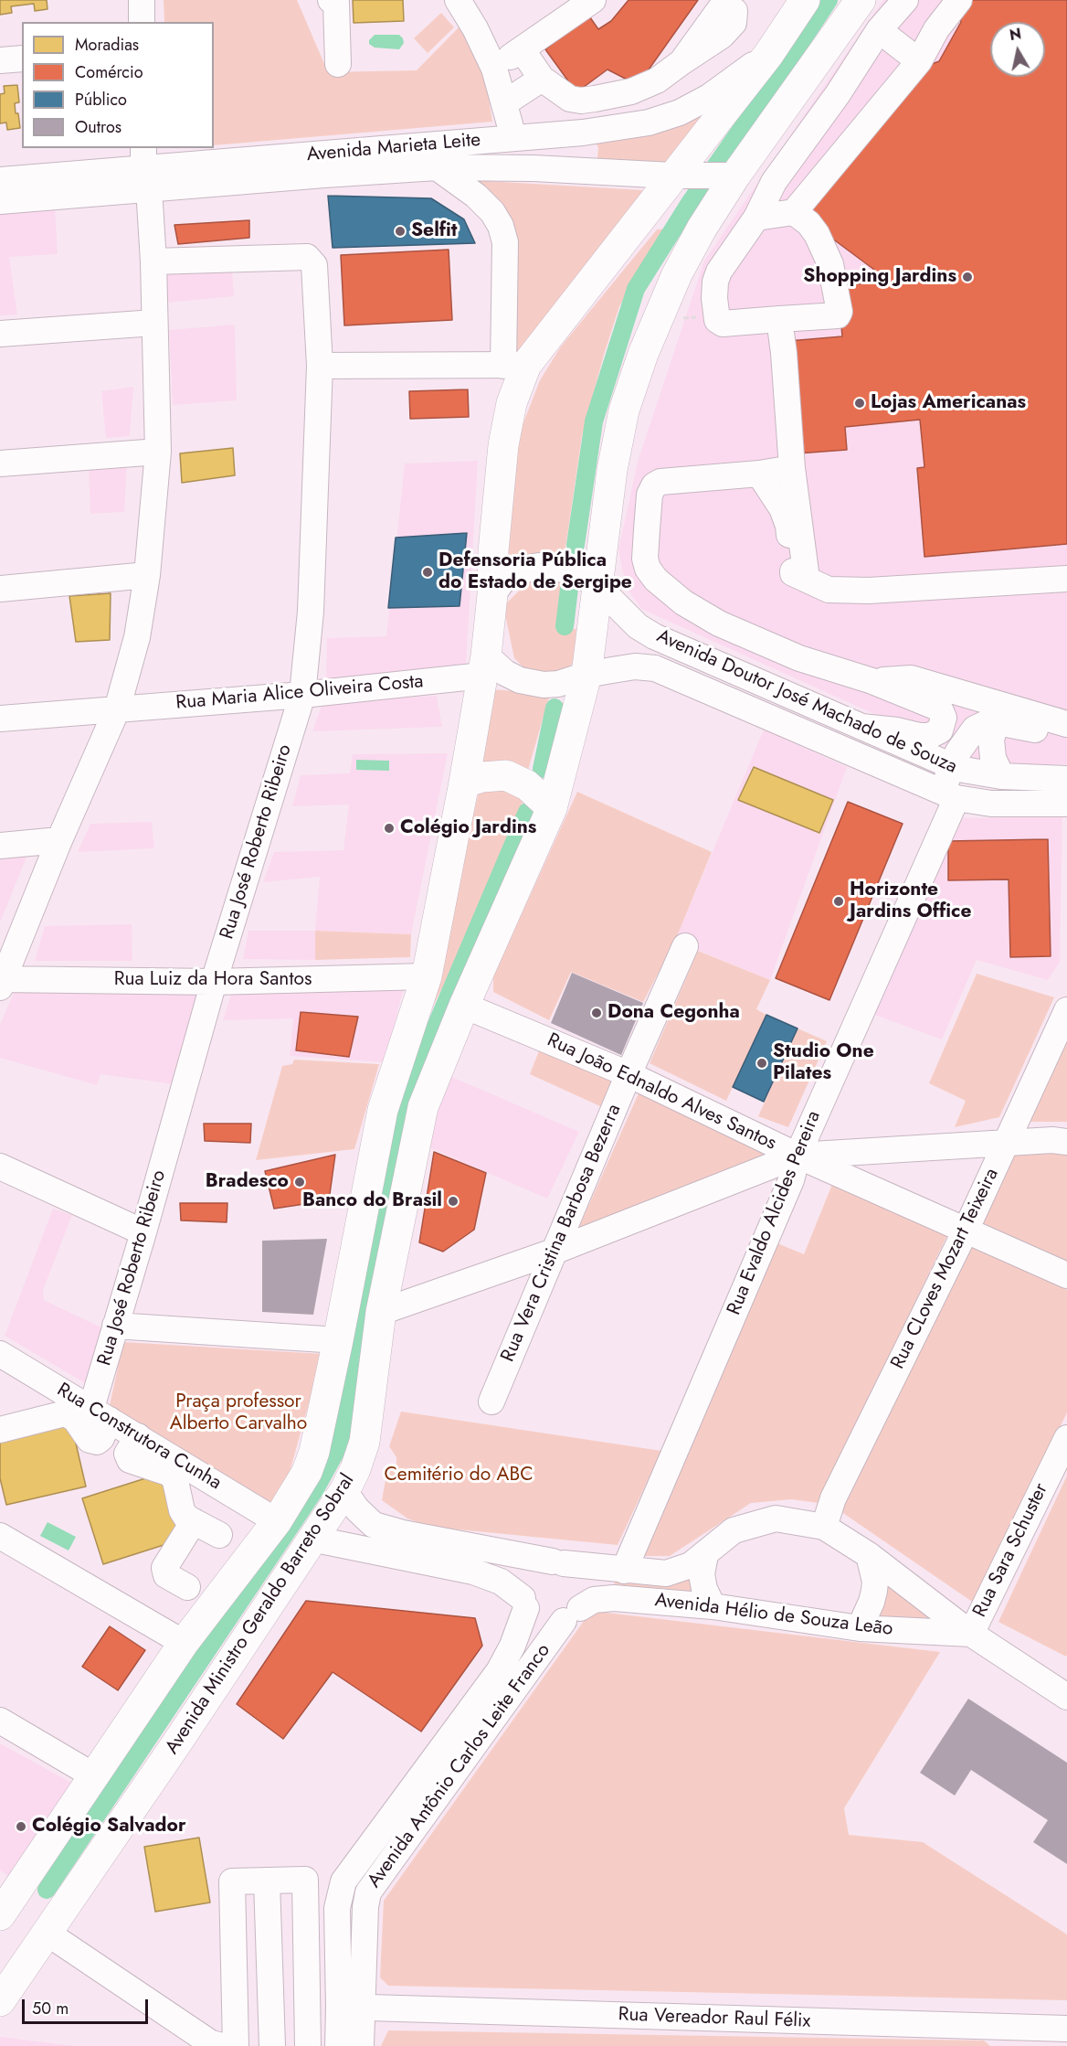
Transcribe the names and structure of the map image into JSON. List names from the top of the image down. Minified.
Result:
{"streets":{"main road":["Avenida Ministro Geraldo Barreto Sobral"],"street":["Avenida Marieta Leite","Rua Maria Alice Oliveira Costa","Avenida Doutor José Machado de Souza","Rua José Roberto Ribeiro","Rua Luiz da Hora Santos","Rua João Ednaldo Alves Santos","Rua Evaldo Alcides Pereira","Rua Vera Cristina Barbosa Bezerra","Rua CLoves Mozart Teixeira","Rua Construtora Cunha","Rua Sara Schuster","Avenida Hélio de Souza Leão","Avenida Antônio Carlos Leite Franco","Rua Vereador Raul Félix"]},"crossings":[["Avenida Marieta Leite","Avenida Ministro Geraldo Barreto Sobral"],["Rua Maria Alice Oliveira Costa","Avenida Doutor José Machado de Souza"],["Rua Maria Alice Oliveira Costa","Rua José Roberto Ribeiro"],["Rua Maria Alice Oliveira Costa","Avenida Ministro Geraldo Barreto Sobral"],["Avenida Doutor José Machado de Souza","Rua Evaldo Alcides Pereira"],["Avenida Doutor José Machado de Souza","Avenida Ministro Geraldo Barreto Sobral"],["Rua José Roberto Ribeiro","Rua Luiz da Hora Santos"],["Rua José Roberto Ribeiro","Rua Construtora Cunha"],["Rua Luiz da Hora Santos","Avenida Ministro Geraldo Barreto Sobral"],["Rua João Ednaldo Alves Santos","Rua Evaldo Alcides Pereira"],["Rua João Ednaldo Alves Santos","Rua Vera Cristina Barbosa Bezerra"],["Rua João Ednaldo Alves Santos","Rua CLoves Mozart Teixeira"],["Rua João Ednaldo Alves Santos","Avenida Ministro Geraldo Barreto Sobral"],["Rua Evaldo Alcides Pereira","Avenida Hélio de Souza Leão"],["Rua CLoves Mozart Teixeira","Avenida Hélio de Souza Leão"],["Rua Construtora Cunha","Avenida Ministro Geraldo Barreto Sobral"],["Rua Sara Schuster","Avenida Hélio de Souza Leão"],["Avenida Ministro Geraldo Barreto Sobral","Avenida Hélio de Souza Leão"],["Avenida Hélio de Souza Leão","Avenida Antônio Carlos Leite Franco"],["Avenida Antônio Carlos Leite Franco","Rua Vereador Raul Félix"]],"parks":["Praça professor Alberto Carvalho","Cemitério do ABC"],"places":["Selfit","Shopping Jardins","Lojas Americanas","Defensoria Pública do Estado de Sergipe","Colégio Jardins","Horizonte Jardins Office","Dona Cegonha","Studio One Pilates","Bradesco","Banco do Brasil","Colégio Salvador"],"legend":["Moradias","Comércio","Público","Outros"],"scale_bar":"50 m","north":"top"}
